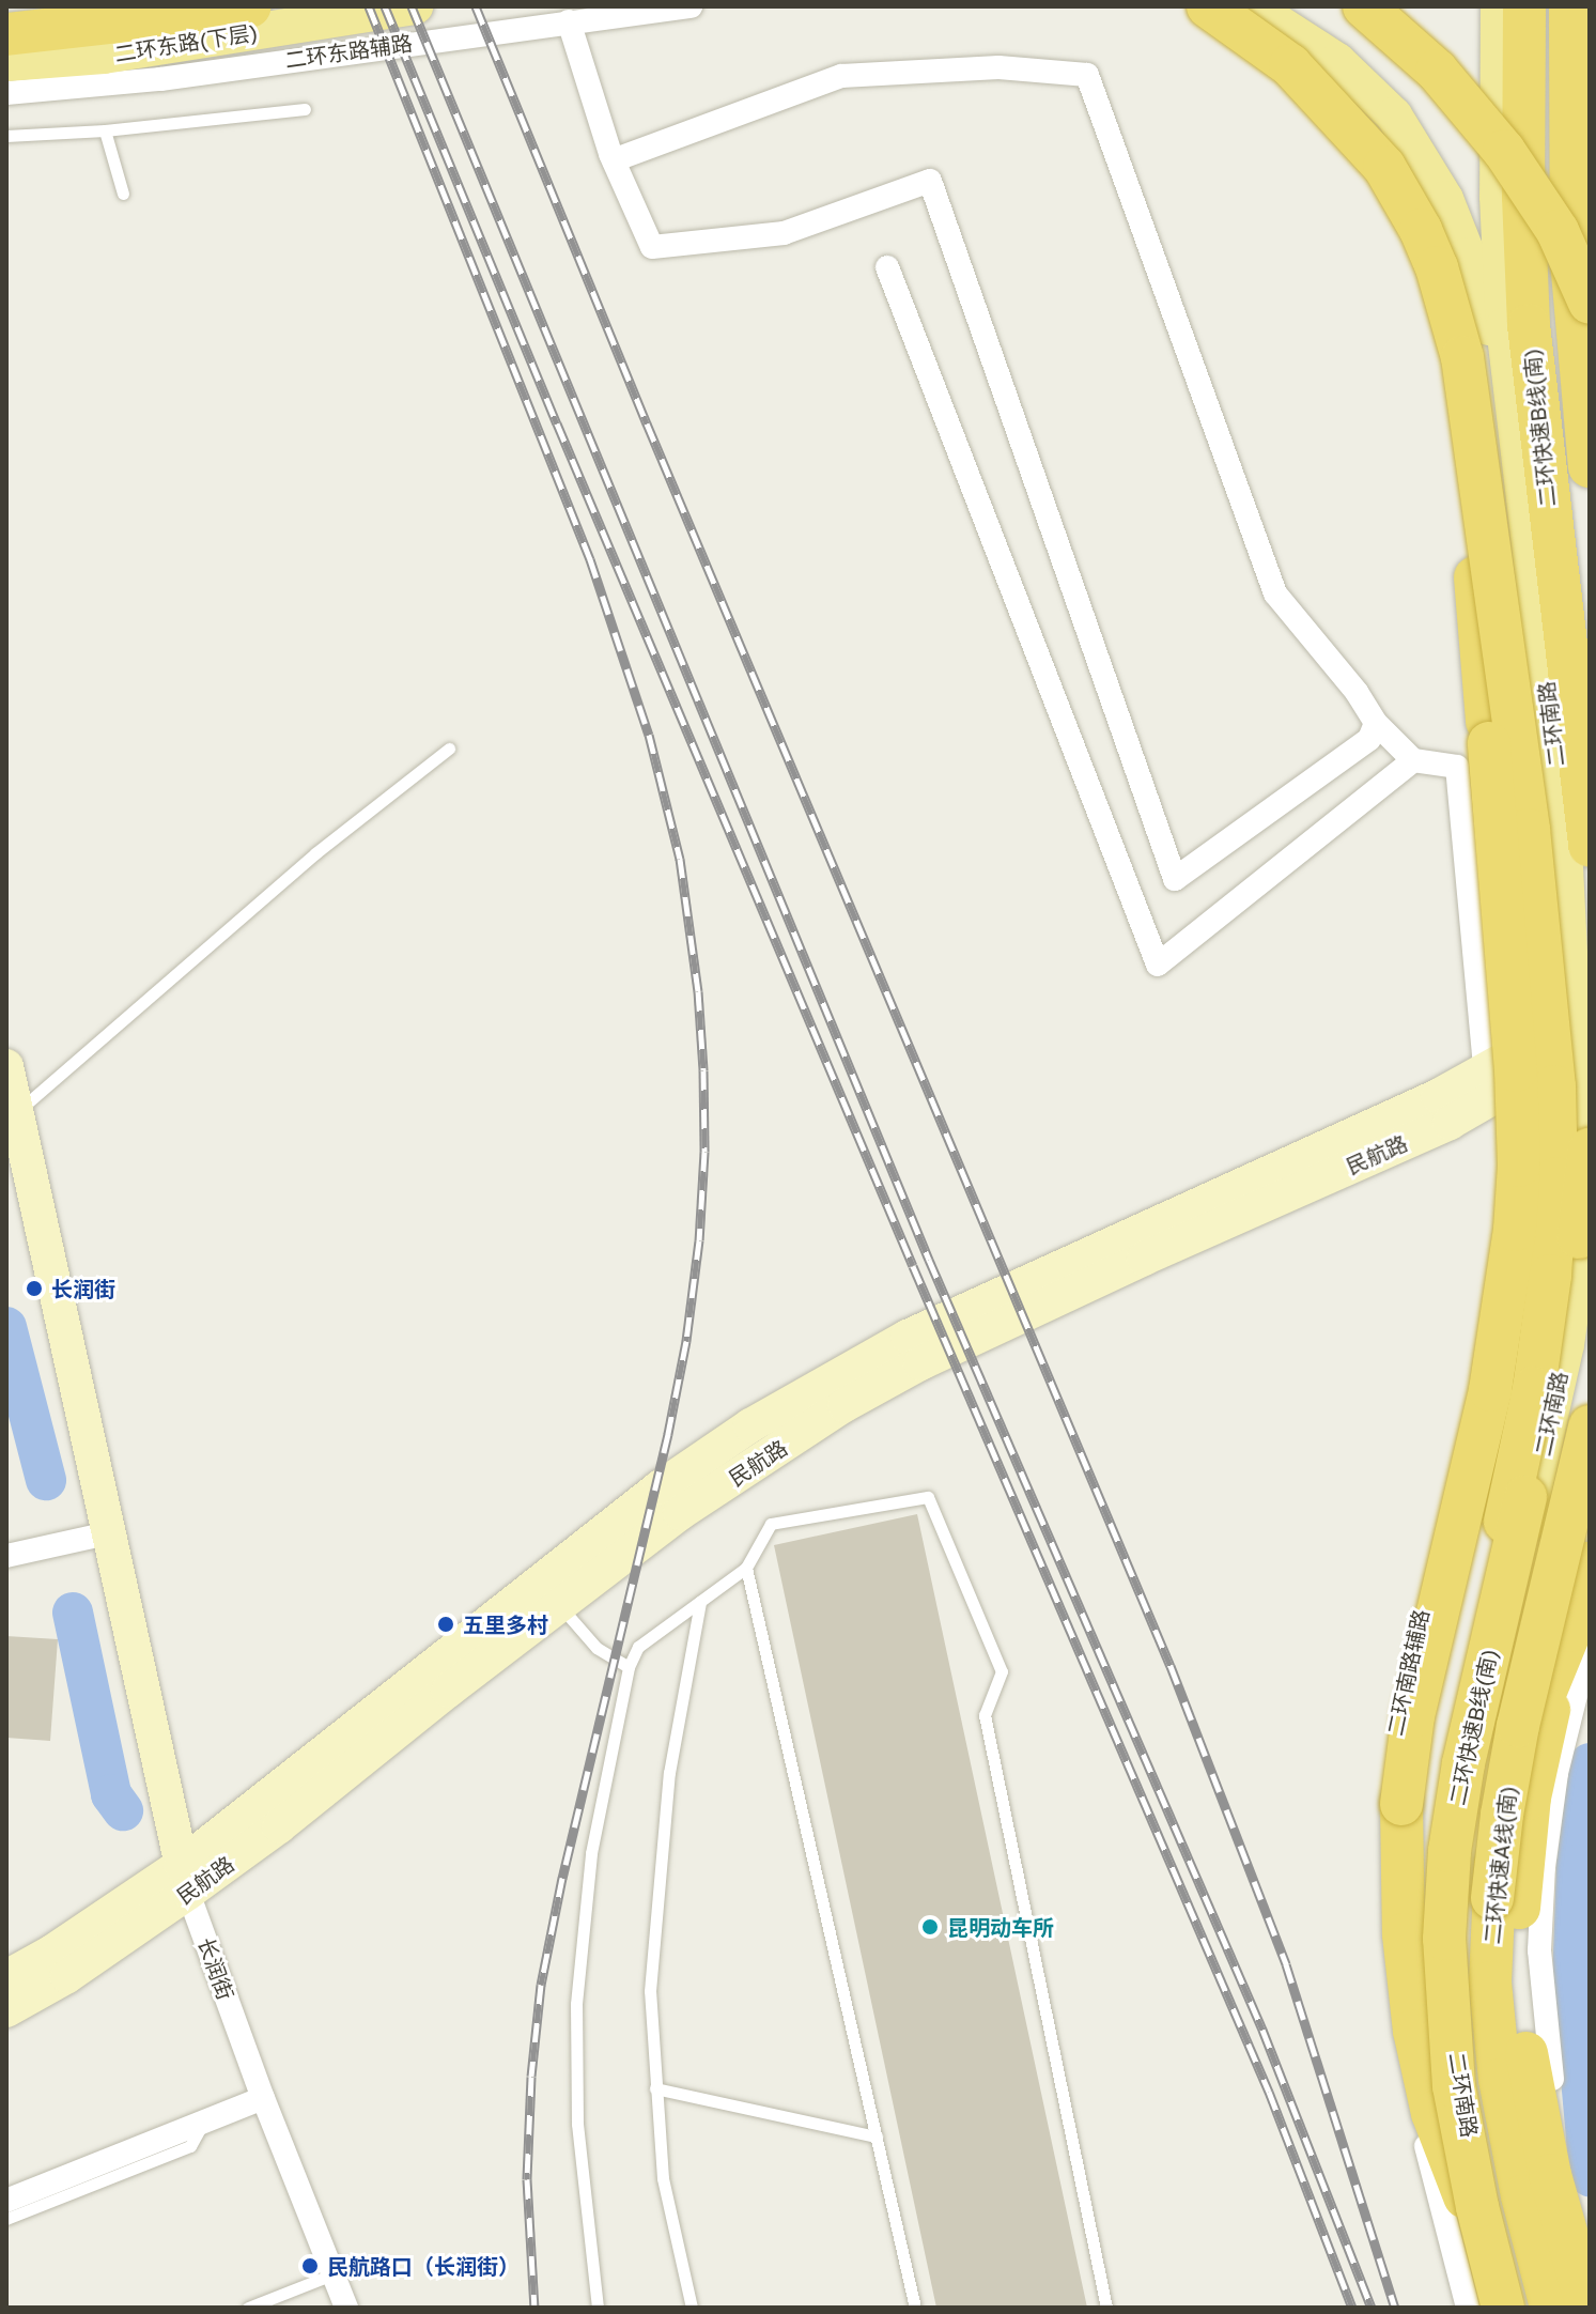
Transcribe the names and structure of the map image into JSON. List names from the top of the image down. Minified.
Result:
{"streets":{"highway":["二环快速B线(南)","二环快速A线(南)"],"main road":["二环东路(下层)","二环南路","民航路","长润街"],"street":["二环东路辅路","二环南路辅路"]},"crossings":[["二环快速B线(南)","二环南路"],["二环南路","民航路"],["二环南路","二环南路辅路"],["二环南路","二环快速A线(南)"],["民航路","二环南路辅路"],["民航路","长润街"]],"places":["长润街","五里多村","昆明动车所","民航路口（长润街）"]}
